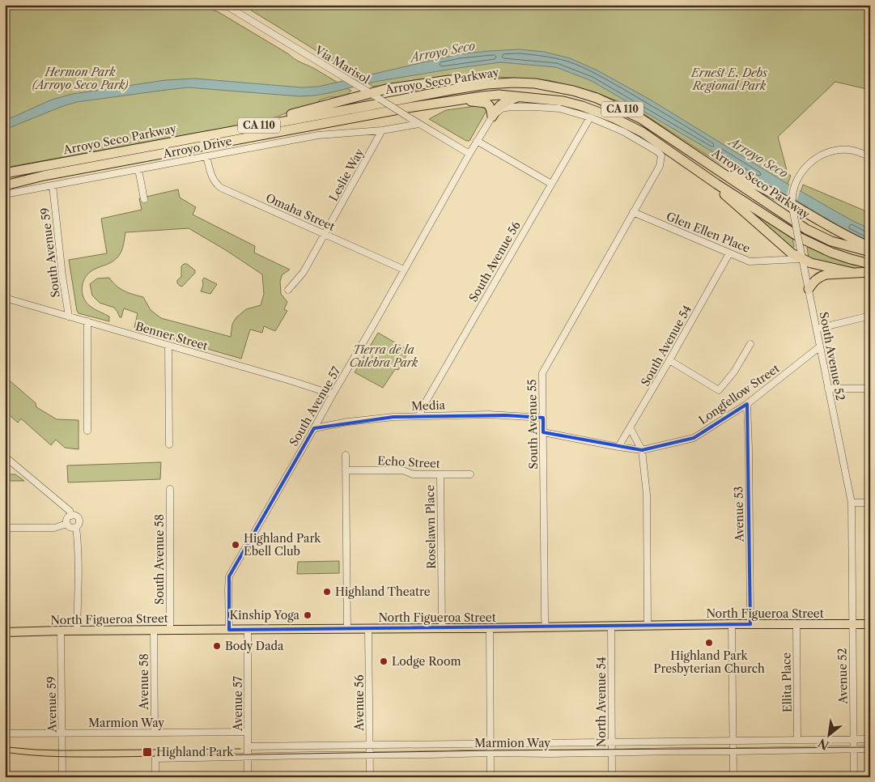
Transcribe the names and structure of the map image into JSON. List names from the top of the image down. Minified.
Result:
{"streets":{"highway":["Arroyo Seco Parkway","CA 110"],"main road":["North Figueroa Street"],"street":["Via Marisol","Arroyo Drive","Leslie Way","Omaha Street","Glen Ellen Place","South Avenue 59","South Avenue 56","Benner Street","South Avenue 54","South Avenue 52","Longfellow Street","Media","South Avenue 57","South Avenue 55","Echo Street","Avenue 53","Roselawn Place","South Avenue 58","Avenue 52","Avenue 58","Ellita Place","North Avenue 54","Avenue 56","Avenue 57","Avenue 59","Marmion Way"]},"crossings":[["Via Marisol","Arroyo Drive"],["Via Marisol","South Avenue 57"],["Arroyo Drive","Leslie Way"],["Arroyo Drive","Omaha Street"],["Arroyo Drive","South Avenue 59"],["Leslie Way","Omaha Street"],["Omaha Street","South Avenue 57"],["Glen Ellen Place","South Avenue 54"],["Glen Ellen Place","South Avenue 52"],["Glen Ellen Place","South Avenue 55"],["South Avenue 59","Benner Street"],["South Avenue 56","Media"],["South Avenue 56","South Avenue 55"],["Benner Street","South Avenue 57"],["South Avenue 54","Longfellow Street"],["South Avenue 52","Longfellow Street"],["South Avenue 52","North Figueroa Street"],["South Avenue 52","Avenue 52"],["Longfellow Street","South Avenue 55"],["Longfellow Street","Avenue 53"],["Media","South Avenue 57"],["Media","South Avenue 55"],["South Avenue 57","North Figueroa Street"],["South Avenue 55","North Figueroa Street"],["Echo Street","Roselawn Place"],["Avenue 53","North Figueroa Street"],["Roselawn Place","North Figueroa Street"],["South Avenue 58","North Figueroa Street"],["North Figueroa Street","Avenue 52"],["North Figueroa Street","Avenue 58"],["North Figueroa Street","Ellita Place"],["North Figueroa Street","North Avenue 54"],["North Figueroa Street","Avenue 56"],["North Figueroa Street","Avenue 57"],["North Figueroa Street","Avenue 59"],["Avenue 52","Marmion Way"],["Avenue 58","Marmion Way"],["Ellita Place","Marmion Way"],["North Avenue 54","Marmion Way"],["Avenue 56","Marmion Way"],["Avenue 57","Marmion Way"],["Avenue 59","Marmion Way"]],"water":["Arroyo Seco"],"parks":["Hermon Park (Arroyo Seco Park)","Ernest E. Debs Regional Park","Tierra de la Culebra Park"],"places":{"other":["Highland Park Ebell Club","Highland Theatre","Kinship Yoga","Highland Park Presbyterian Church","Body Dada","Lodge Room"],"transit":["Highland Park"]},"north":"bottom left"}
